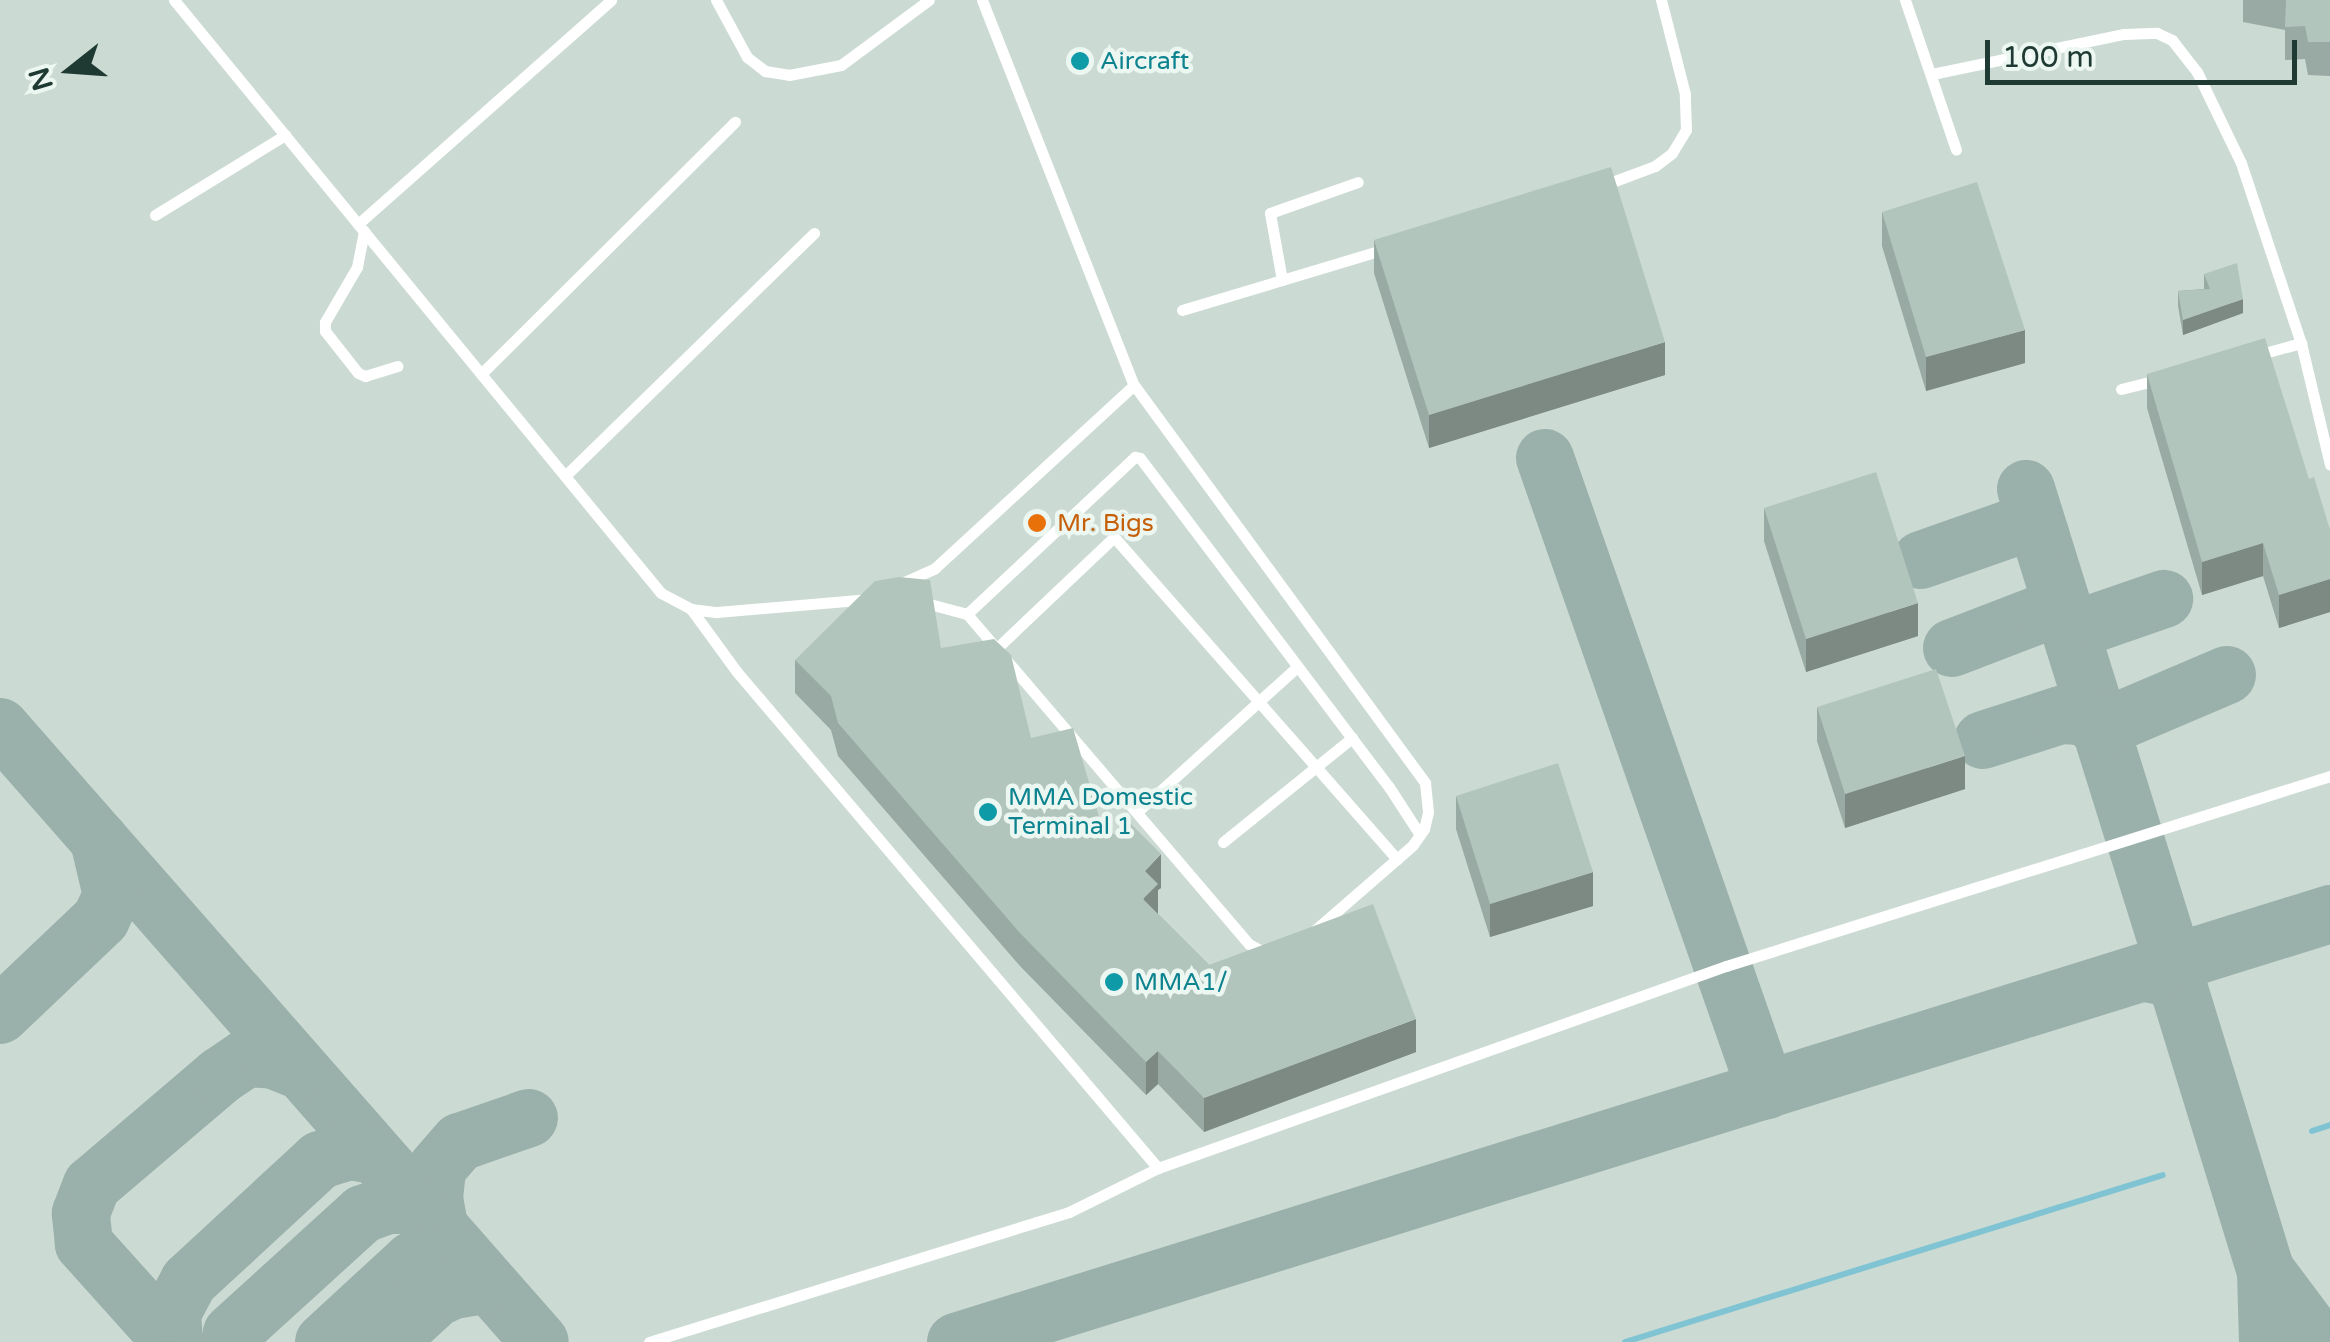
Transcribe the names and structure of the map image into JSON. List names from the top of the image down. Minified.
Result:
{"places":["Aircraft","Mr. Bigs","MMA Domestic Terminal 1","MMA1/"],"scale_bar":"100 m","north":"left"}
